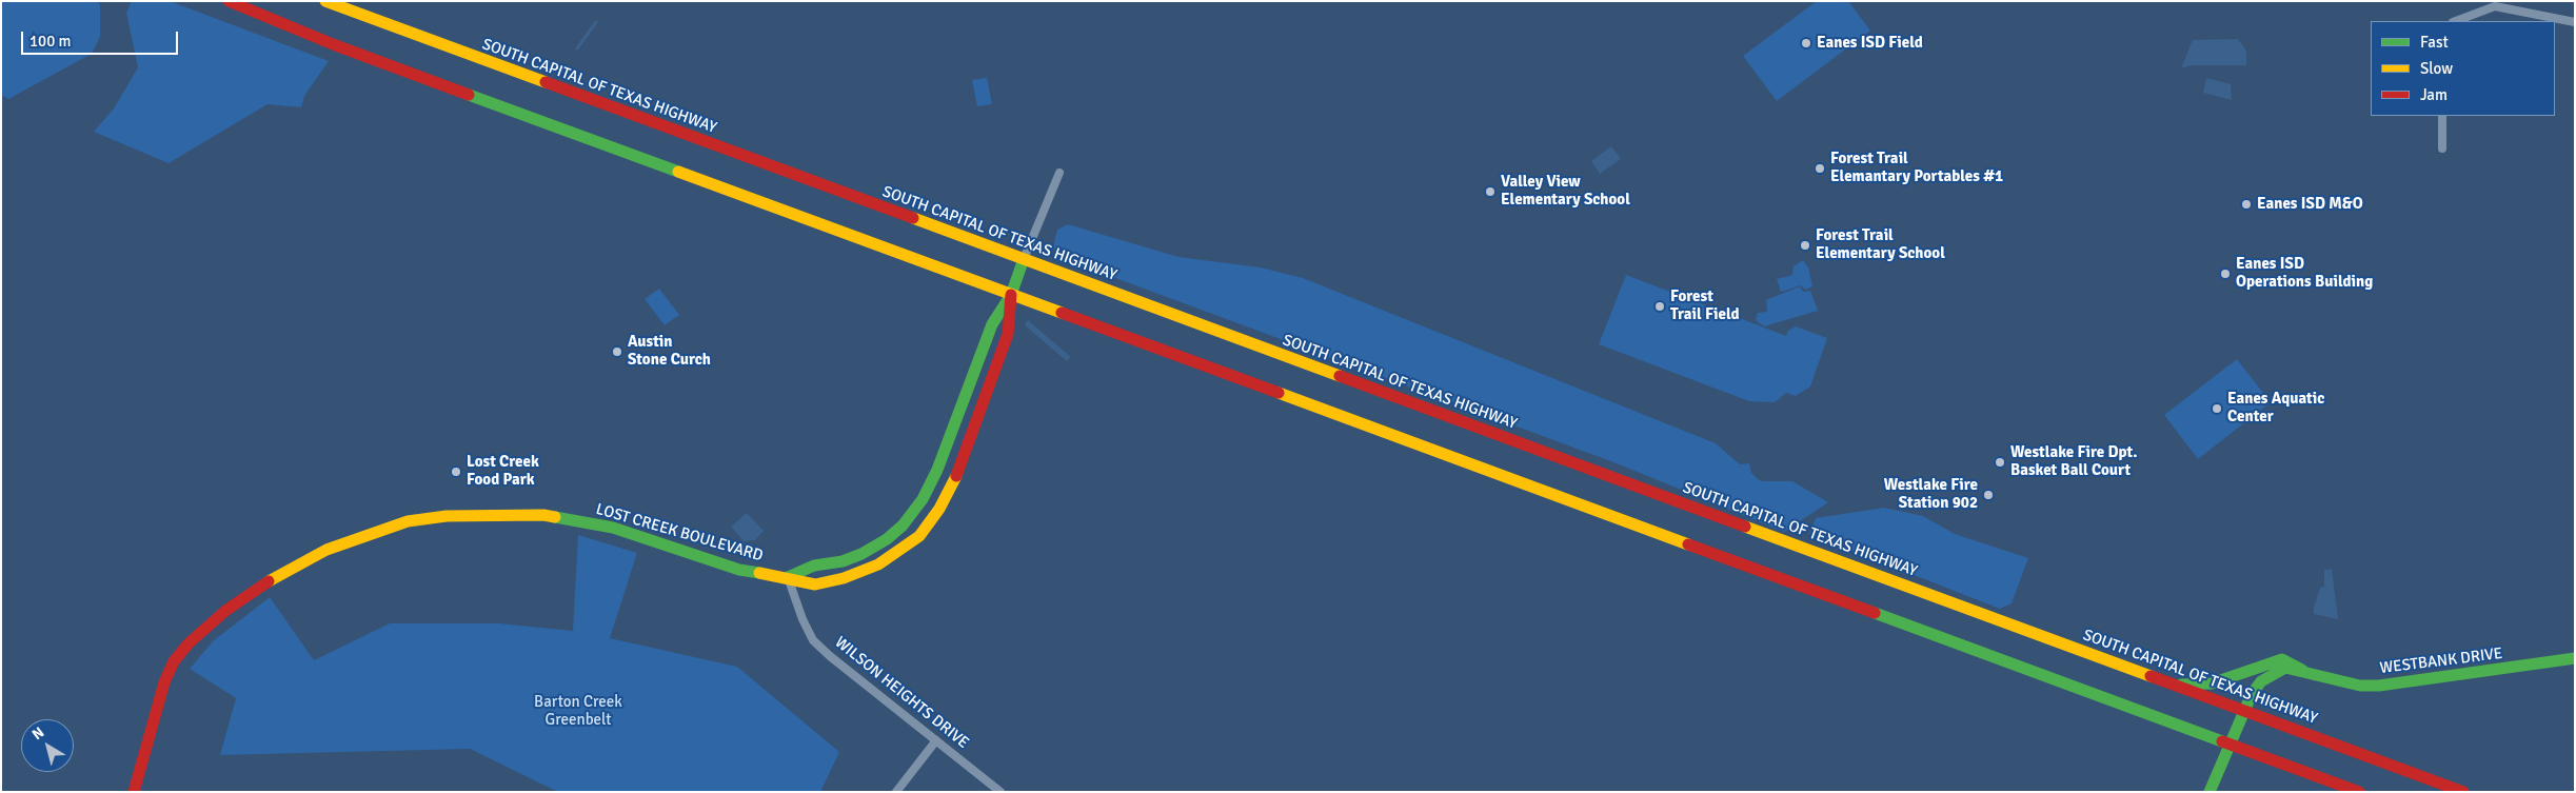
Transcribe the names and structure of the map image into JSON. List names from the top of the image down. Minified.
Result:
{"streets":{"main road":["SOUTH CAPITAL OF TEXAS HIGHWAY","LOST CREEK BOULEVARD","WESTBANK DRIVE"],"street":["WILSON HEIGHTS DRIVE"]},"crossings":[["SOUTH CAPITAL OF TEXAS HIGHWAY","LOST CREEK BOULEVARD"],["SOUTH CAPITAL OF TEXAS HIGHWAY","WESTBANK DRIVE"],["LOST CREEK BOULEVARD","WILSON HEIGHTS DRIVE"]],"parks":["Barton Creek Greenbelt"],"places":["Eanes ISD Field","Forest Trail Elemantary Portables #1","Valley View Elementary School","Eanes ISD M&O","Forest Trail Elementary School","Eanes ISD Operations Building","Forest Trail Field","Austin Stone Curch","Eanes Aquatic Center","Westlake Fire Dpt. Basket Ball Court","Lost Creek Food Park","Westlake Fire Station 902"],"legend":["Fast","Slow","Jam"],"scale_bar":"100 m","north":"top left"}
